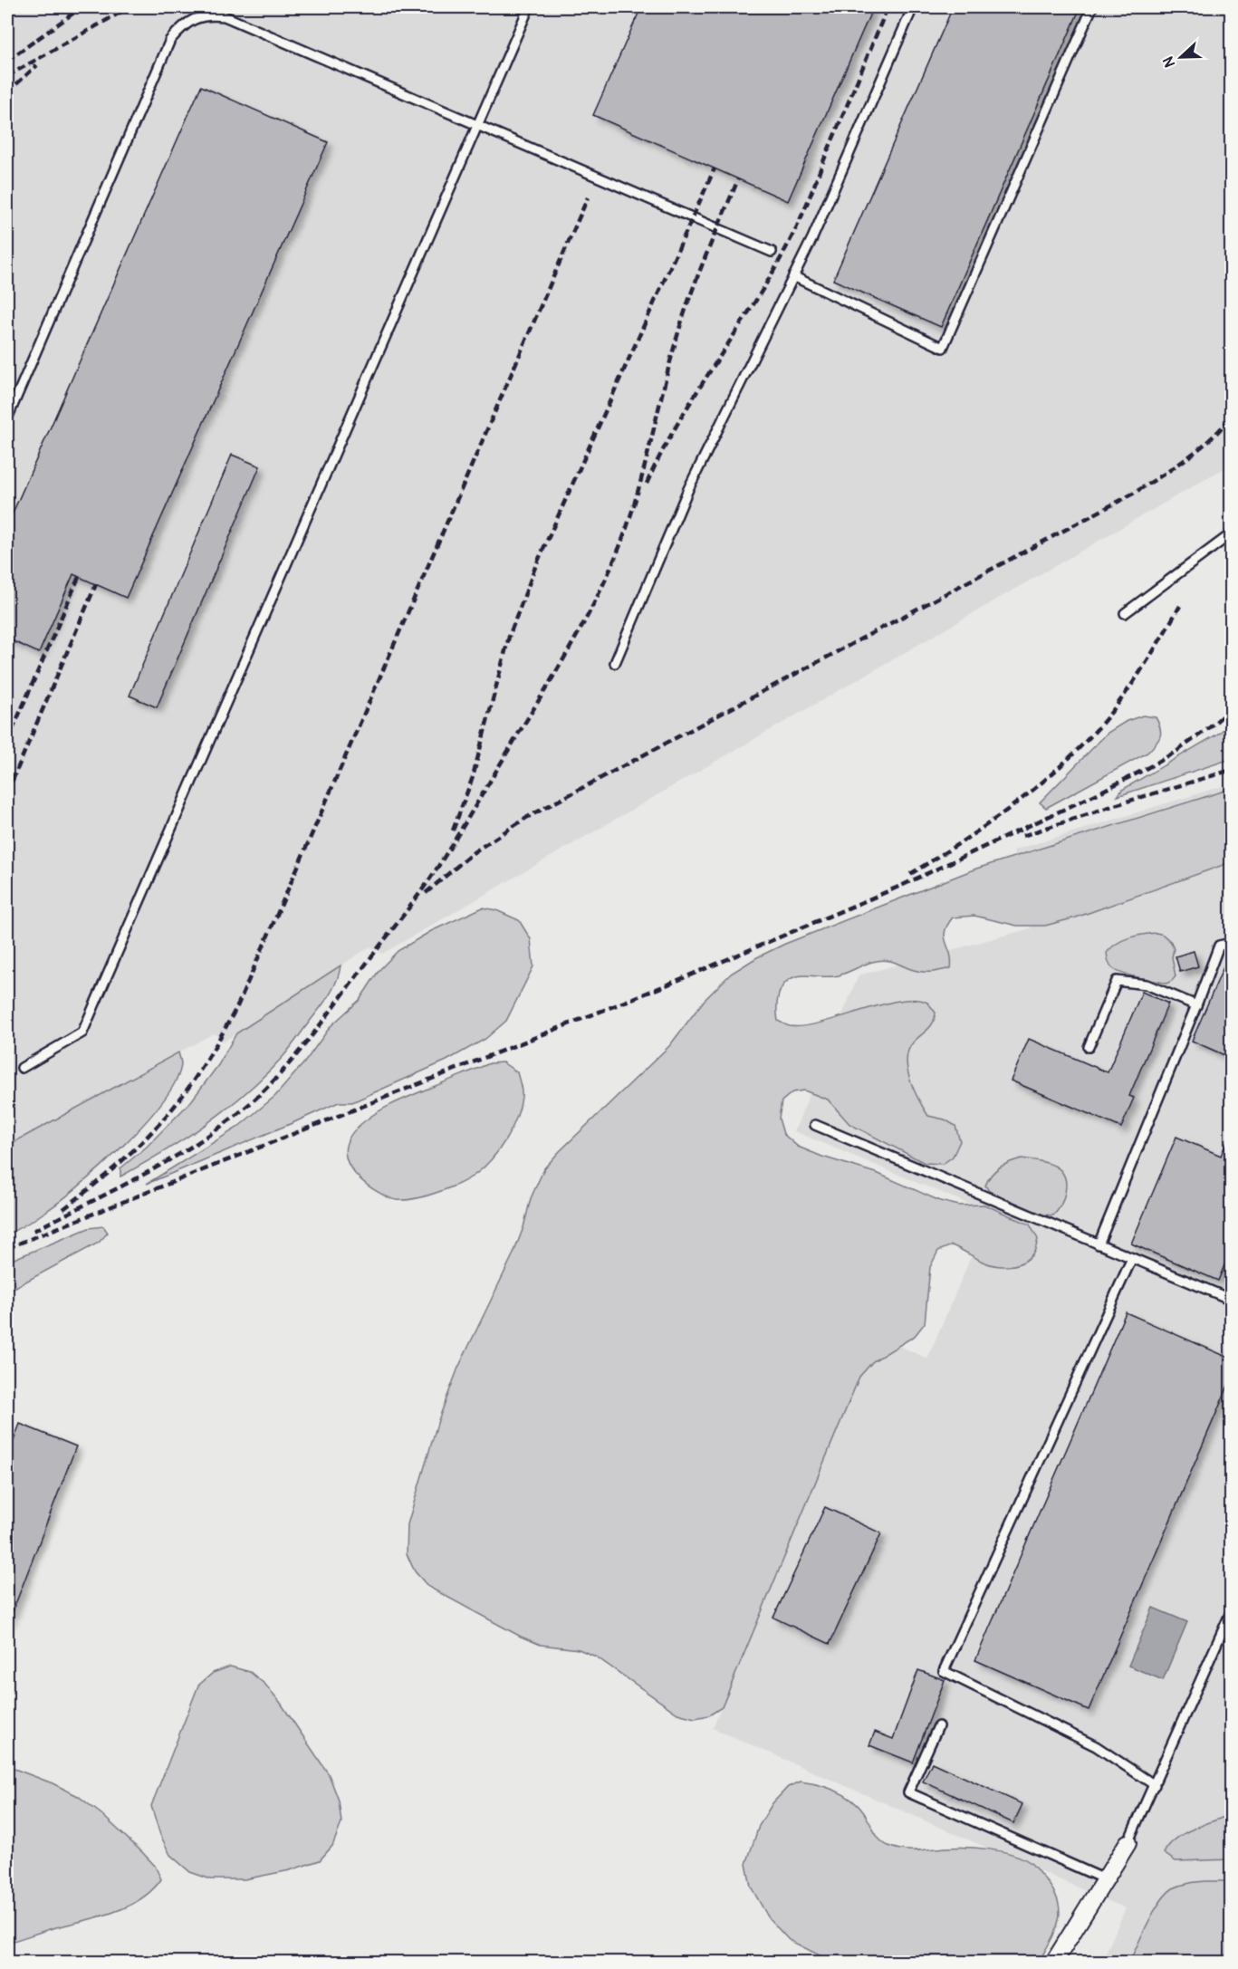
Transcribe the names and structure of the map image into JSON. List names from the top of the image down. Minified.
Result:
{"north":"left"}
